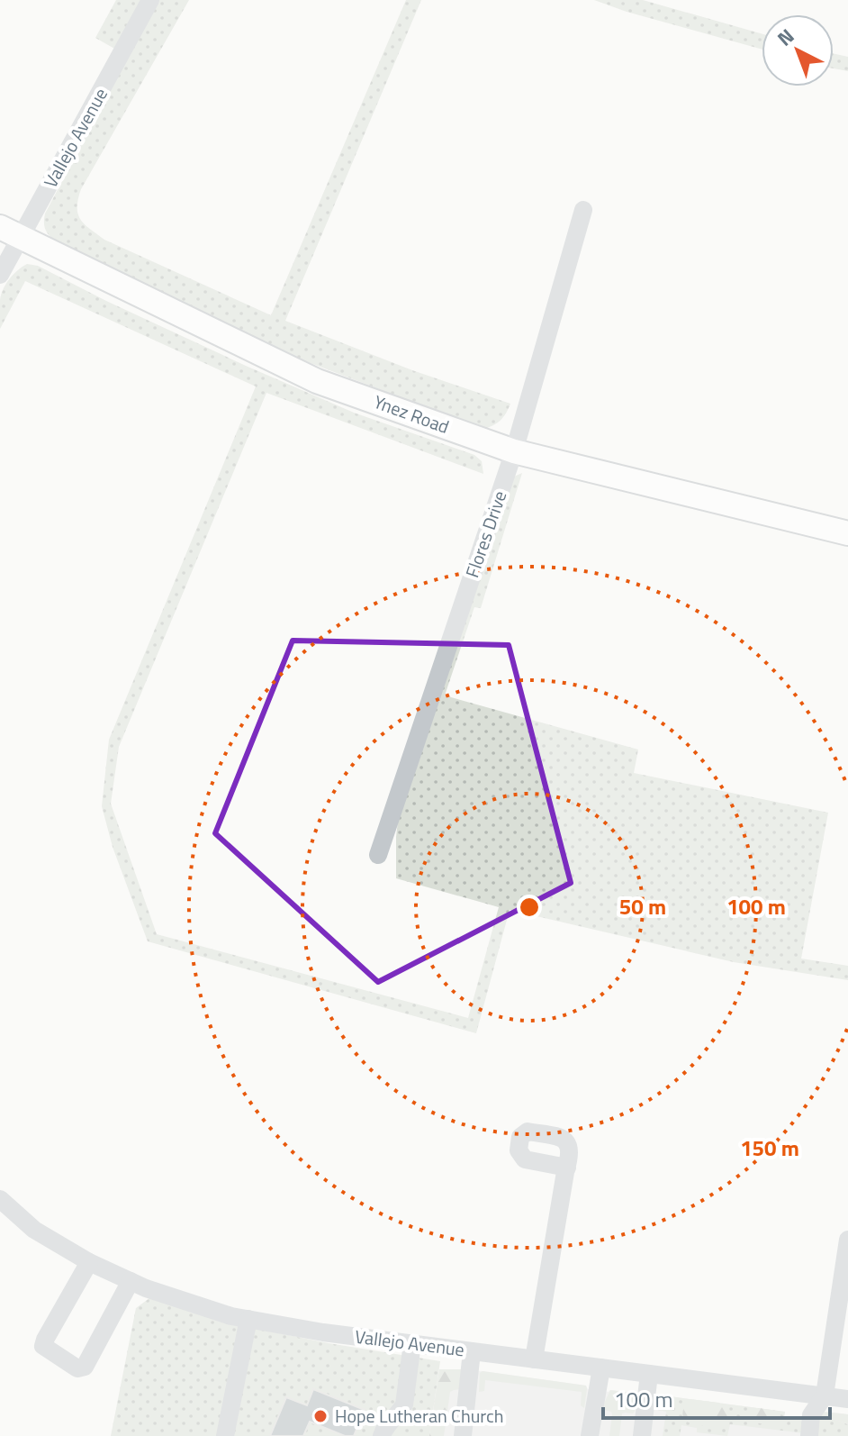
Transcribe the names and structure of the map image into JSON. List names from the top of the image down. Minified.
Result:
{"streets":{"main road":["Ynez Road"],"street":["Vallejo Avenue","Flores Drive"]},"crossings":[["Vallejo Avenue","Ynez Road"],["Ynez Road","Flores Drive"]],"places":["Hope Lutheran Church"],"scale_bar":"100 m","north":"top left","rings":["50 m","100 m","150 m"]}
